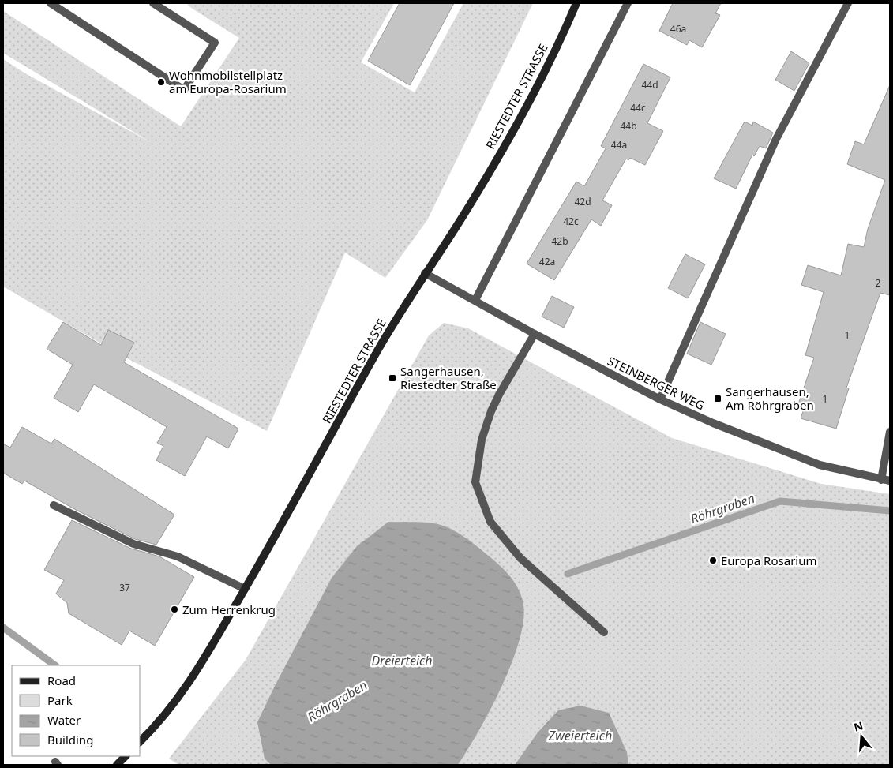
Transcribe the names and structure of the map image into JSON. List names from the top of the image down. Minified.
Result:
{"streets":{"main road":["RIESTEDTER STRASSE"],"street":["STEINBERGER WEG"]},"crossings":[["RIESTEDTER STRASSE","STEINBERGER WEG"]],"water":["Röhrgraben","Dreierteich","Zweierteich"],"places":{"other":["Wohnmobilstellplatz am Europa-Rosarium","Europa Rosarium","Zum Herrenkrug"],"transit":["Sangerhausen, Riestedter Straße","Sangerhausen, Am Röhrgraben"]},"house_numbers":["46a","44d","44c","44b","44a","42d","42c","42b","42a","2","1","1","37"],"legend":["Road","Park","Water","Building"],"north":"top"}
